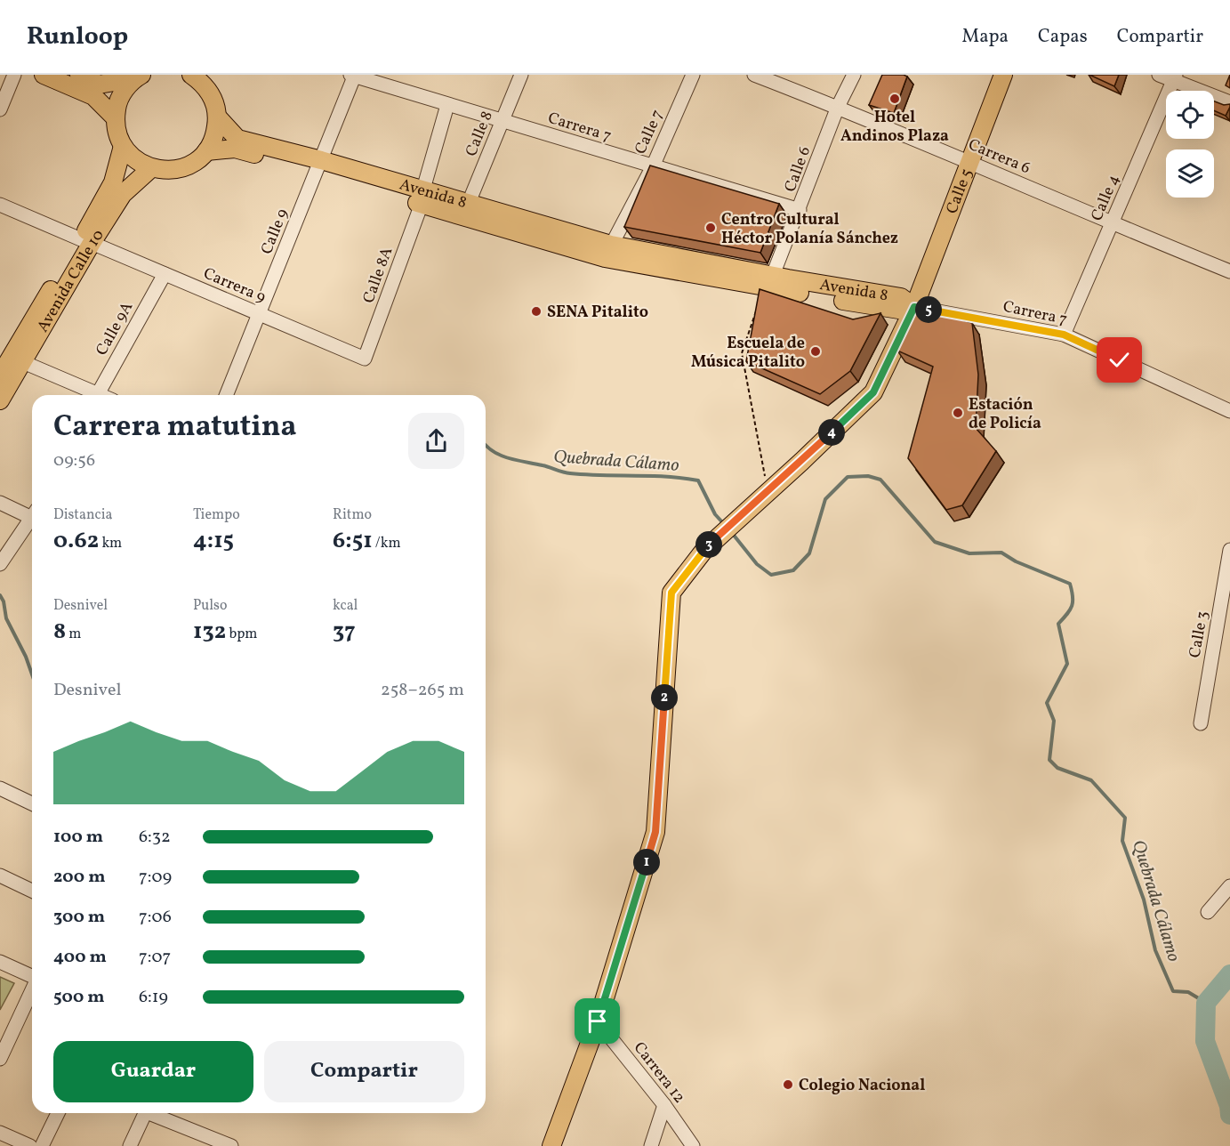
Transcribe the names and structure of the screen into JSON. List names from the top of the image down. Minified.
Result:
{"streets":{"main road":["Calle 5","Avenida 8","Avenida Calle 10"],"street":["Carrera 7","Calle 7","Calle 8","Carrera 6","Calle 6","Calle 4","Calle 9","Calle 8A","Carrera 9","Calle 9A","Calle 3","Carrera 12"]},"crossings":[["Carrera 7","Calle 7"],["Carrera 7","Calle 8"],["Carrera 7","Calle 6"],["Carrera 7","Calle 5"],["Carrera 7","Avenida 8"],["Carrera 7","Calle 4"],["Carrera 7","Calle 9"],["Carrera 7","Calle 8A"],["Calle 7","Avenida 8"],["Calle 8","Avenida 8"],["Carrera 6","Calle 6"],["Carrera 6","Calle 5"],["Carrera 6","Calle 4"],["Calle 6","Avenida 8"],["Calle 5","Avenida 8"],["Calle 5","Carrera 12"],["Avenida 8","Calle 9"],["Avenida 8","Calle 8A"],["Calle 9","Carrera 9"],["Calle 8A","Carrera 9"],["Avenida Calle 10","Carrera 9"],["Carrera 9","Calle 9A"]],"water":["Quebrada Cálamo"],"places":["Hotel Andinos Plaza","Centro Cultural Héctor Polanía Sánchez","SENA Pitalito","Escuela de Música Pitalito","Estación de Policía","Colegio Nacional"],"page":{"header":"Runloop","nav":["Mapa","Capas","Compartir"],"pins":["5","4","3","2","1"],"heading":["Carrera matutina","09:56"],"stats":[["Distancia","0.62 km"],["Tiempo","4:15"],["Ritmo","6:51 /km"],["Desnivel","8 m"],["Pulso","132 bpm"],["kcal","37"]],"chart":["Desnivel","258–265 m"],"list":[{"name":"100 m","note":"6:32"},{"name":"200 m","note":"7:09"},{"name":"300 m","note":"7:06"},{"name":"400 m","note":"7:07"},{"name":"500 m","note":"6:19"}],"buttons":["Guardar","Compartir"]}}
